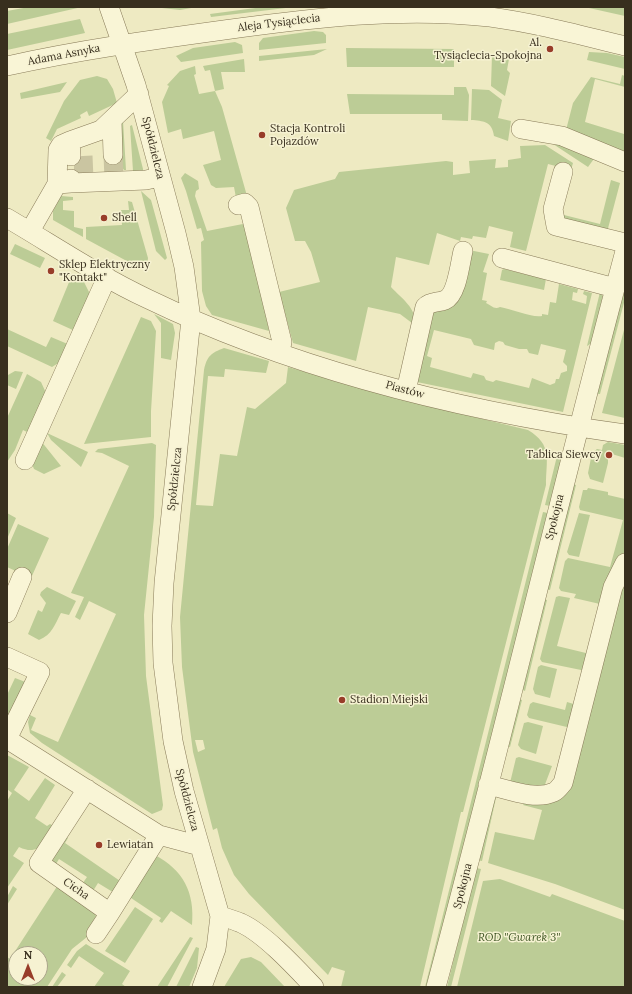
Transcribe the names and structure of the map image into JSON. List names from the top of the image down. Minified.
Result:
{"streets":{"street":["Aleja Tysiąclecia","Adama Asnyka","Spółdzielcza","Piastów","Spokojna","Cicha"]},"crossings":[["Aleja Tysiąclecia","Adama Asnyka"],["Aleja Tysiąclecia","Spółdzielcza"],["Adama Asnyka","Spółdzielcza"],["Spółdzielcza","Piastów"],["Piastów","Spokojna"]],"parks":["ROD \"Gwarek 3\""],"places":["Al. Tysiąclecia-Spokojna","Stacja Kontroli Pojazdów","Shell","Sklep Elektryczny \"Kontakt\"","Tablica Siewcy","Stadion Miejski","Lewiatan"],"north":"top"}
